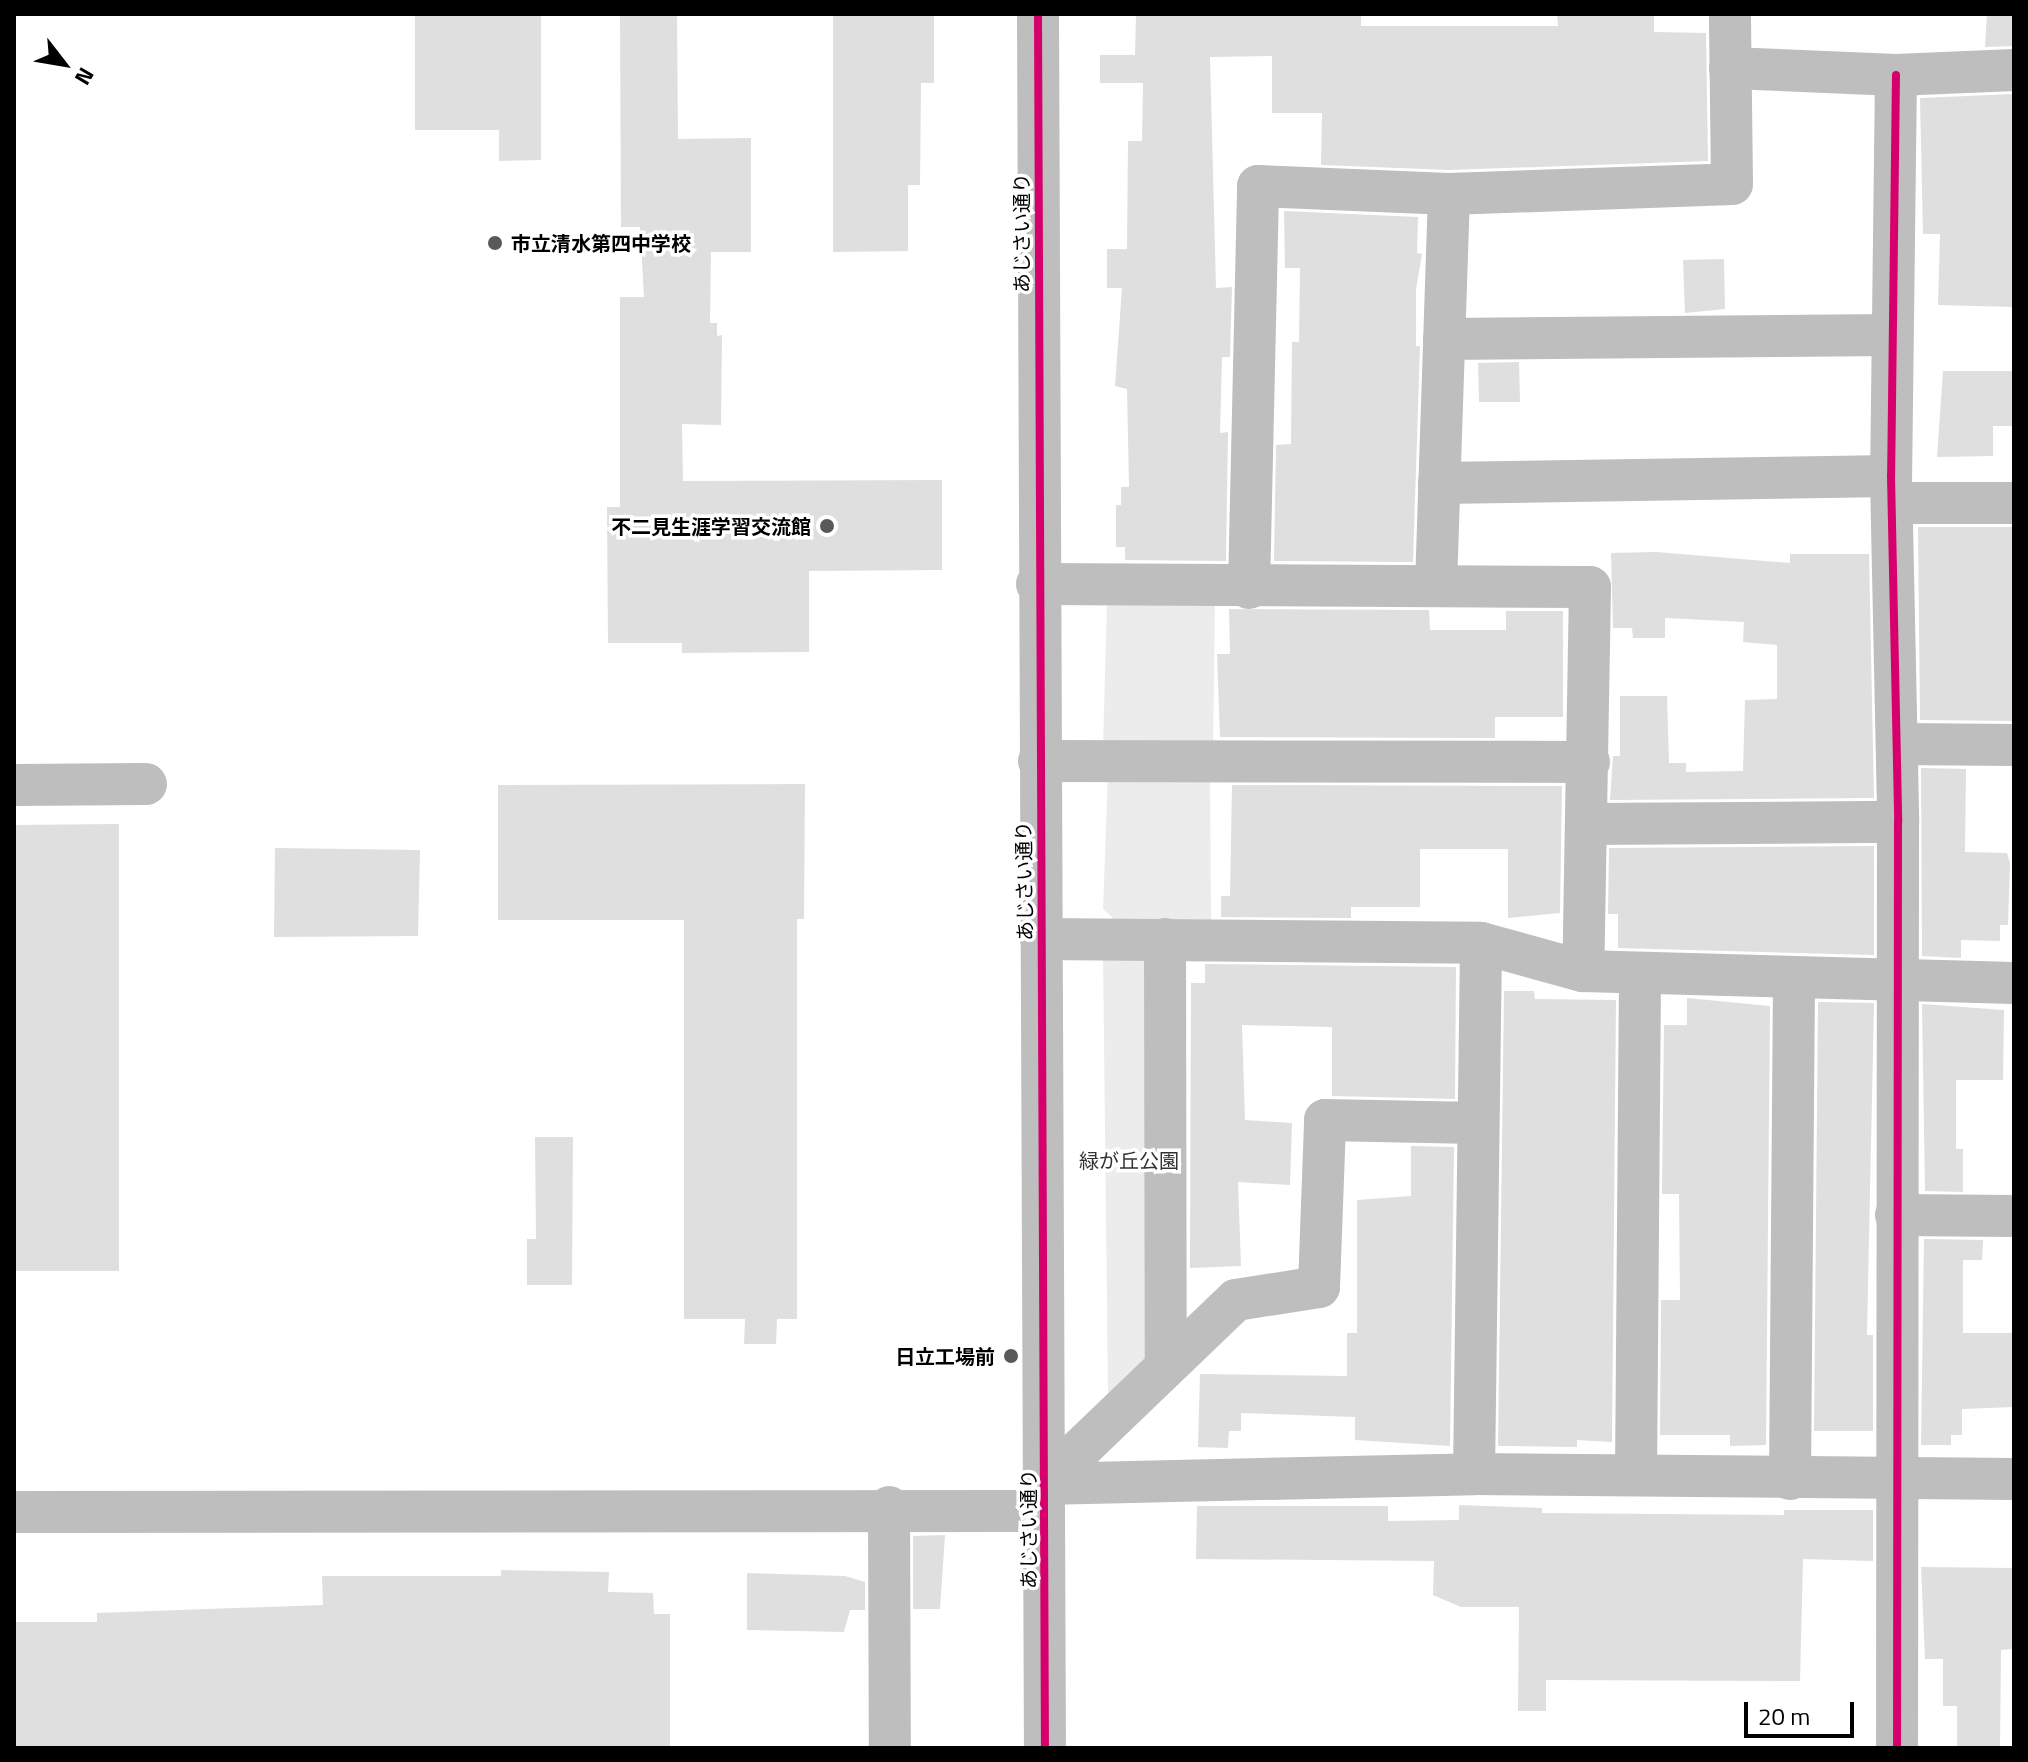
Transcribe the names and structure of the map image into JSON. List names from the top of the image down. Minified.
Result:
{"streets":{"street":["あじさい通り"]},"parks":["緑が丘公園"],"places":["市立清水第四中学校","不二見生涯学習交流館","日立工場前"],"scale_bar":"20 m","north":"bottom right"}
